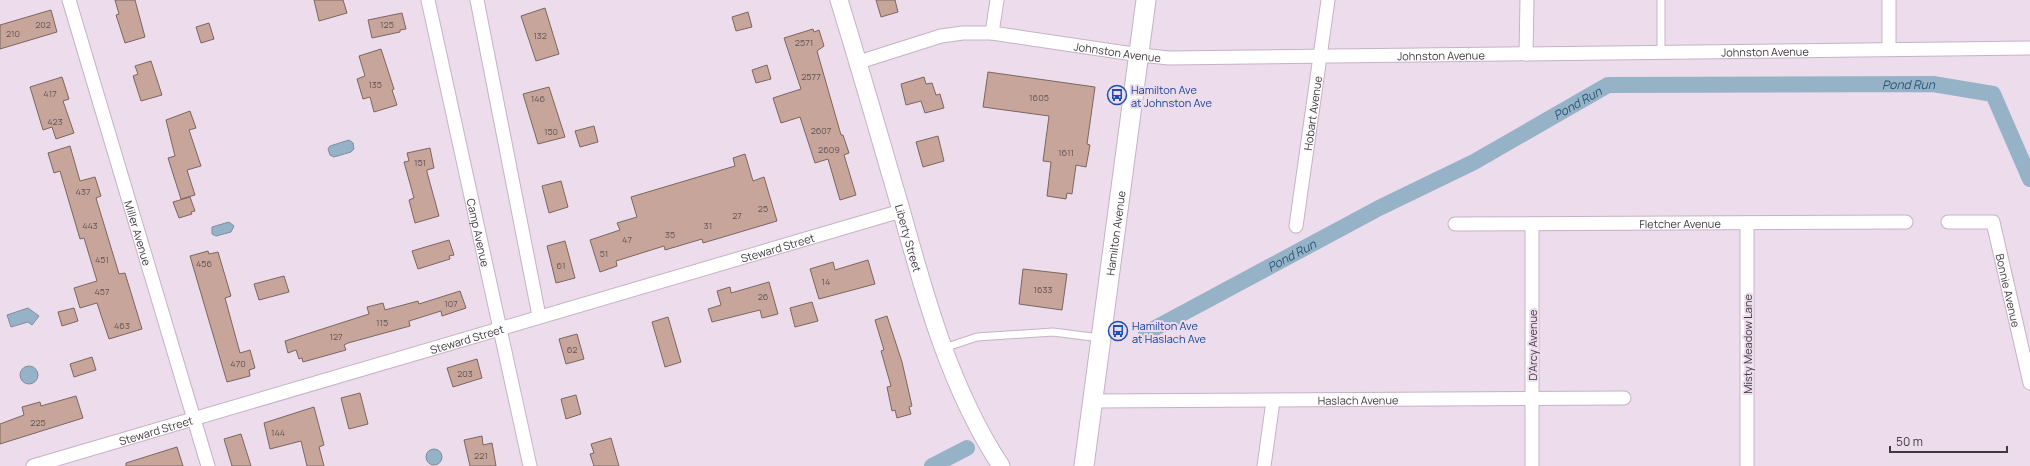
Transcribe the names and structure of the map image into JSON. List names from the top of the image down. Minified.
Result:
{"streets":{"main road":["Hamilton Avenue"],"street":["Johnston Avenue","Hobart Avenue","Fletcher Avenue","Miller Avenue","Camp Avenue","Liberty Street","Steward Street","Bonnie Avenue","Misty Meadow Lane","D'Arcy Avenue","Haslach Avenue"]},"crossings":[["Johnston Avenue","Hobart Avenue"],["Johnston Avenue","Hamilton Avenue"],["Johnston Avenue","Liberty Street"],["Fletcher Avenue","Misty Meadow Lane"],["Fletcher Avenue","D'Arcy Avenue"],["Miller Avenue","Steward Street"],["Camp Avenue","Steward Street"],["Hamilton Avenue","Haslach Avenue"],["Liberty Street","Steward Street"],["D'Arcy Avenue","Haslach Avenue"]],"water":["Pond Run"],"places":{"bus stop":["Hamilton Ave at Johnston Ave","Hamilton Ave at Haslach Ave"]},"house_numbers":["202","125","210","132","2571","2577","135","417","1605","146","423","2607","150","2609","1611","151","437","25","27","443","31","35","47","51","451","456","61","14","1633","457","26","107","115","463","127","62","470","203","225","144","221"],"scale_bar":"50 m"}
